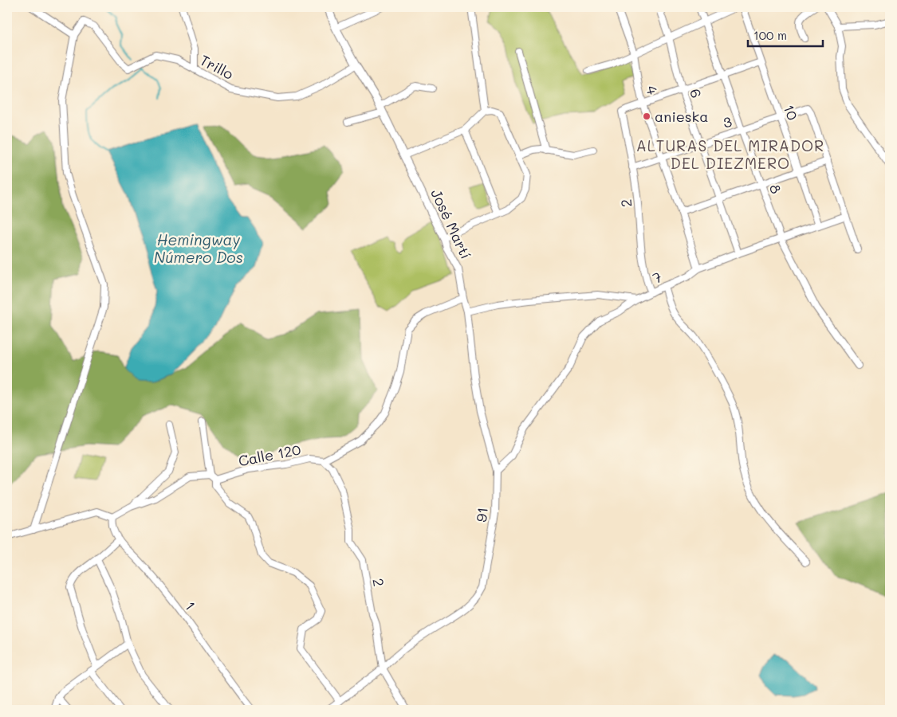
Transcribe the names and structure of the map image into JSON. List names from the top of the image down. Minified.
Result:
{"streets":{"street":["Trillo","4","6","10","3","8","2","José Martí","7","Calle 120","91","1"]},"crossings":[["Trillo","José Martí"],["4","3"],["4","2"],["4","7"],["6","3"],["6","7"],["10","3"],["10","7"],["3","8"],["3","2"],["8","7"],["2","7"],["2","Calle 120"],["2","91"],["José Martí","Calle 120"],["José Martí","91"]],"districts":["ALTURAS DEL MIRADOR DEL DIEZMERO"],"water":["Hemingway Número Dos"],"places":["anieska"],"scale_bar":"100 m"}
